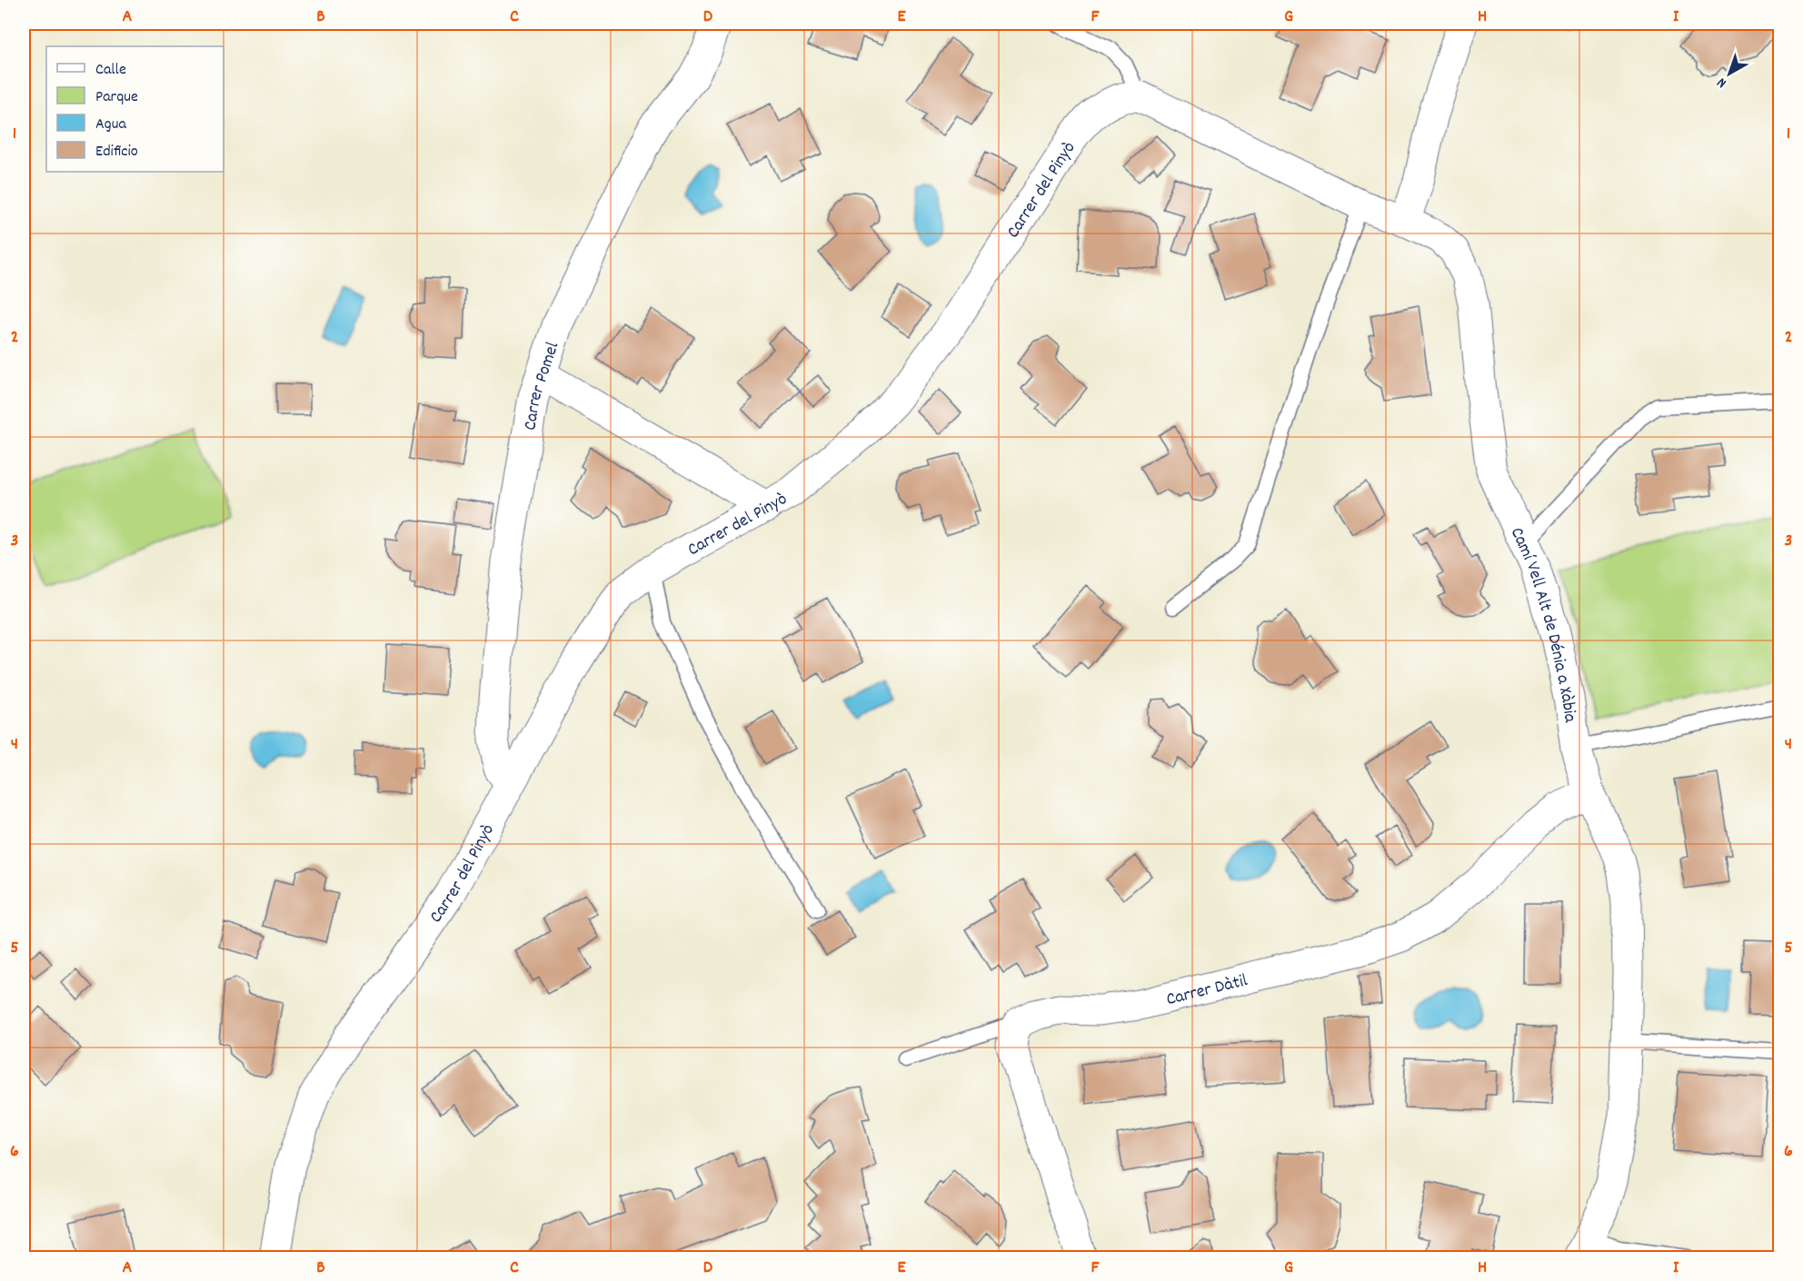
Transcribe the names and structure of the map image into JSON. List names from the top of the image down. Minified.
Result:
{"streets":{"street":["Carrer del Pinyò","Carrer Pomel","Camí Vell Alt de Dénia a Xàbia","Carrer Dàtil"]},"crossings":[["Carrer del Pinyò","Carrer Pomel"],["Camí Vell Alt de Dénia a Xàbia","Carrer Dàtil"]],"legend":["Calle","Parque","Agua","Edificio"],"north":"bottom left","grid":{"columns":["A","B","C","D","E","F","G","H","I"],"rows":["1","2","3","4","5","6"]}}
